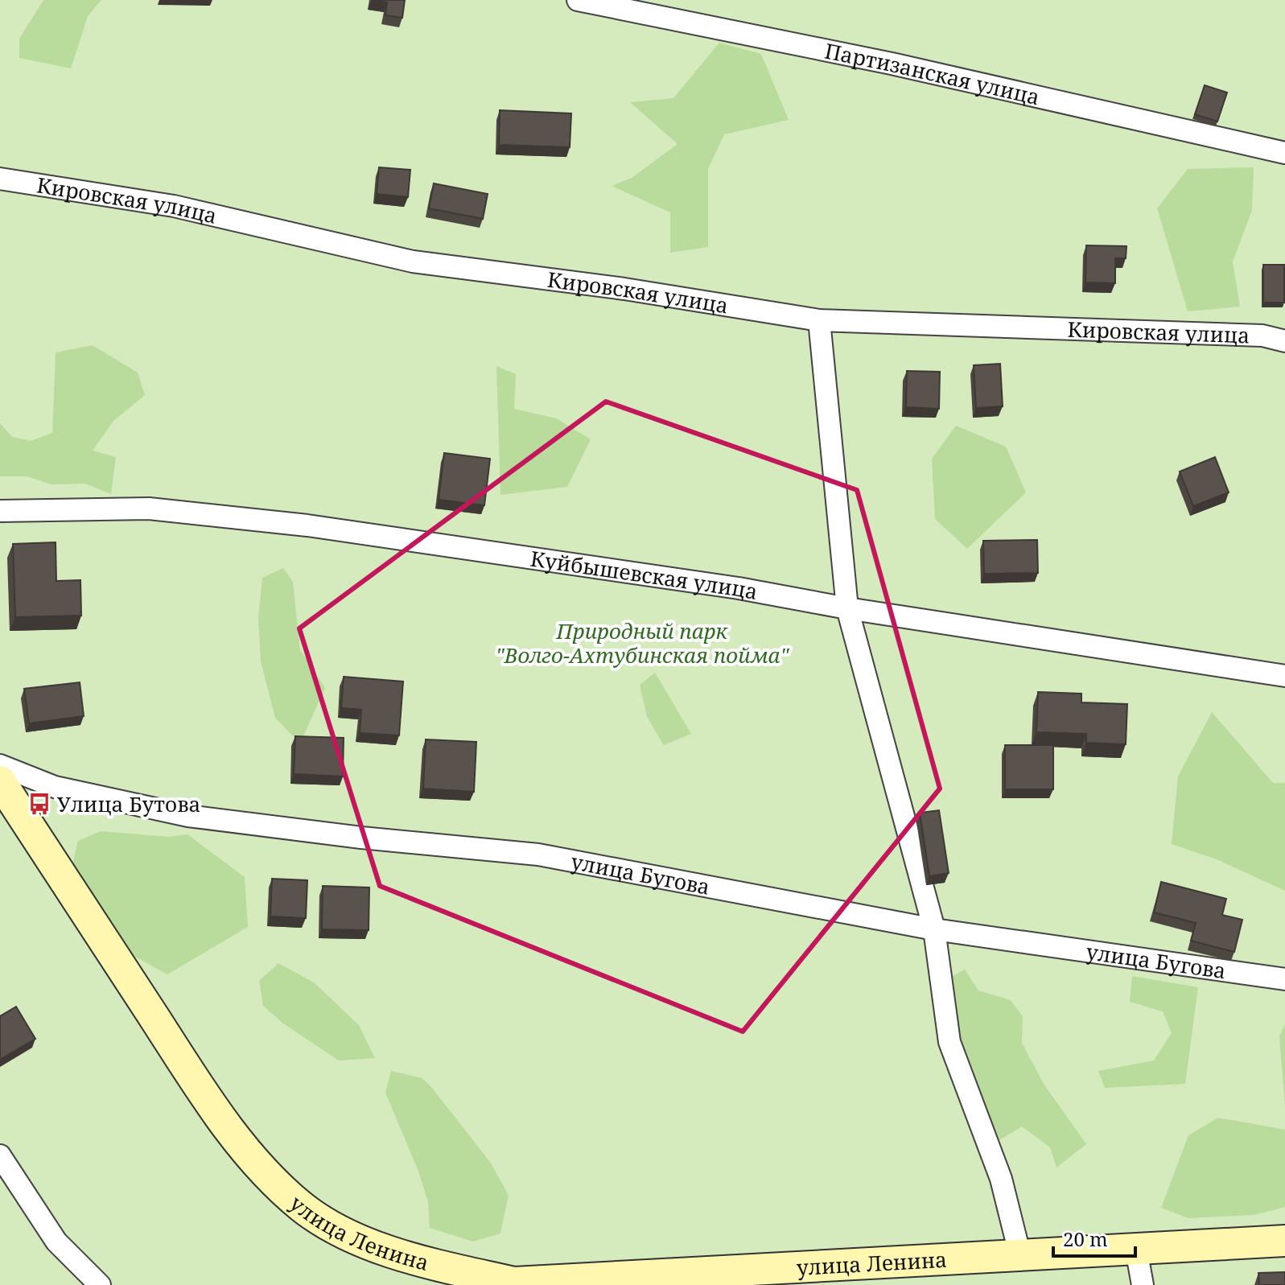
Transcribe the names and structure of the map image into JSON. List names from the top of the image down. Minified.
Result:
{"streets":{"street":["Партизанская улица","Кировская улица","Куйбышевская улица","улица Бугова","улица Ленина"]},"parks":["Природный парк \"Волго-Ахтубинская пойма\""],"places":{"bus stop":["Улица Бутова"]},"scale_bar":"20 m"}
